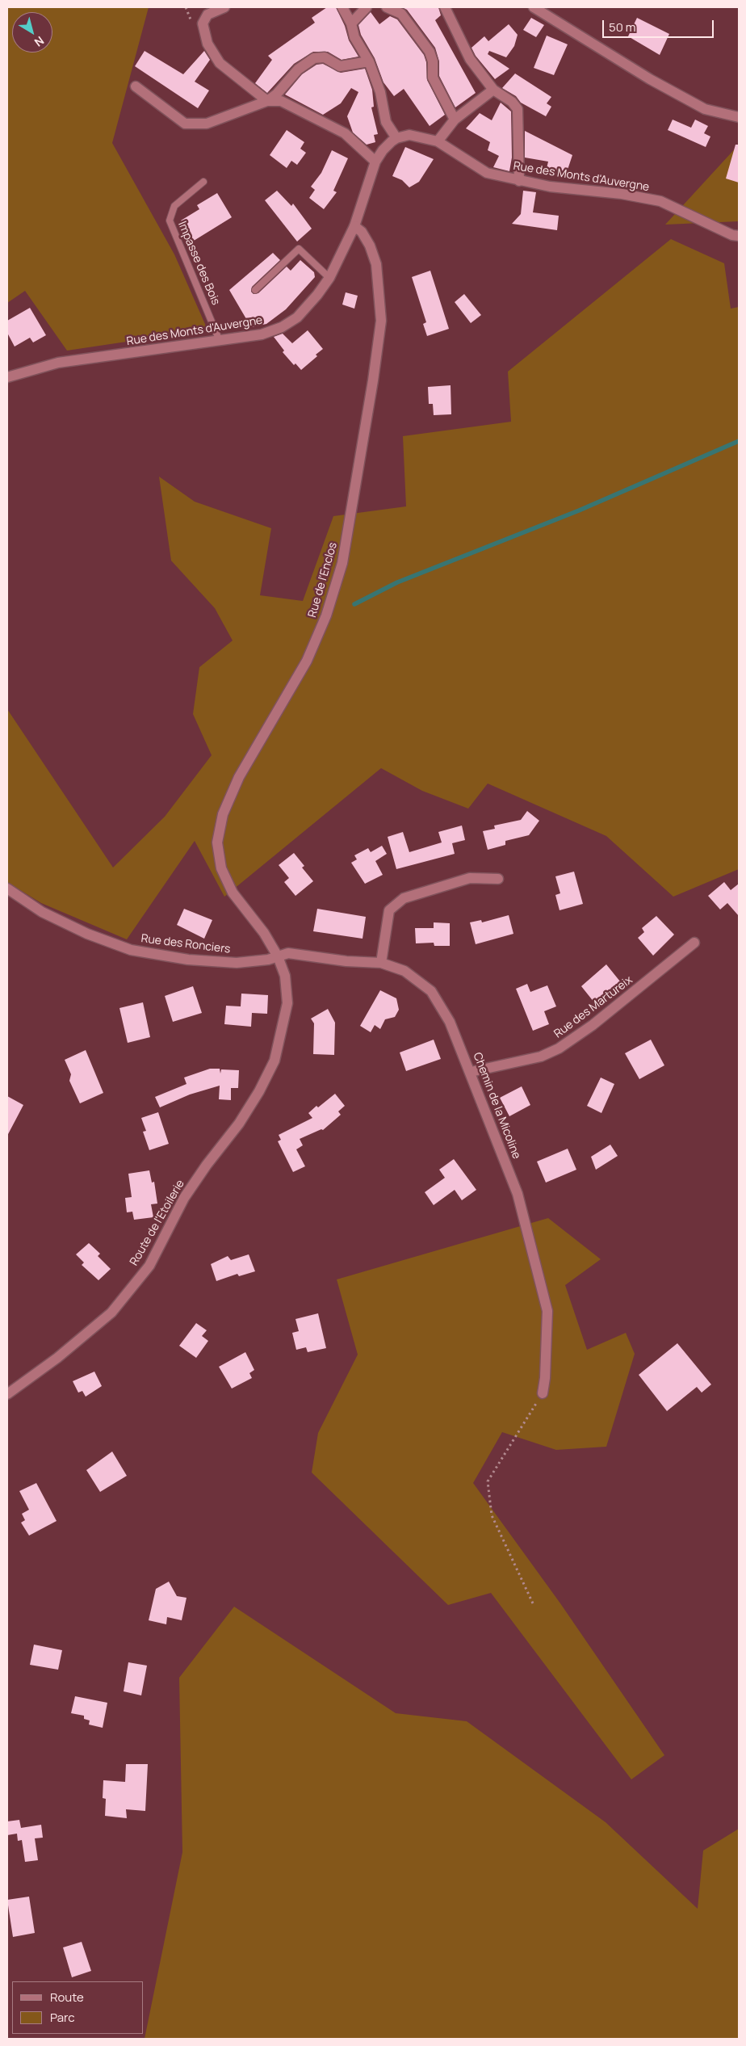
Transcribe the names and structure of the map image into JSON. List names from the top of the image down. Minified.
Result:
{"streets":{"street":["Rue des Monts d'Auvergne","Rue de l'Enclos","Rue des Ronciers","Rue des Martureix","Chemin de la Micoline","Route de l'Etoilerie"],"lane":["Impasse des Bois"]},"crossings":[["Rue des Monts d'Auvergne","Impasse des Bois"],["Rue des Monts d'Auvergne","Rue de l'Enclos"],["Rue de l'Enclos","Rue des Ronciers"],["Rue de l'Enclos","Chemin de la Micoline"],["Rue de l'Enclos","Route de l'Etoilerie"],["Rue des Ronciers","Chemin de la Micoline"],["Rue des Ronciers","Route de l'Etoilerie"],["Rue des Martureix","Chemin de la Micoline"],["Chemin de la Micoline","Route de l'Etoilerie"]],"legend":["Route","Parc"],"scale_bar":"50 m","north":"bottom right"}
